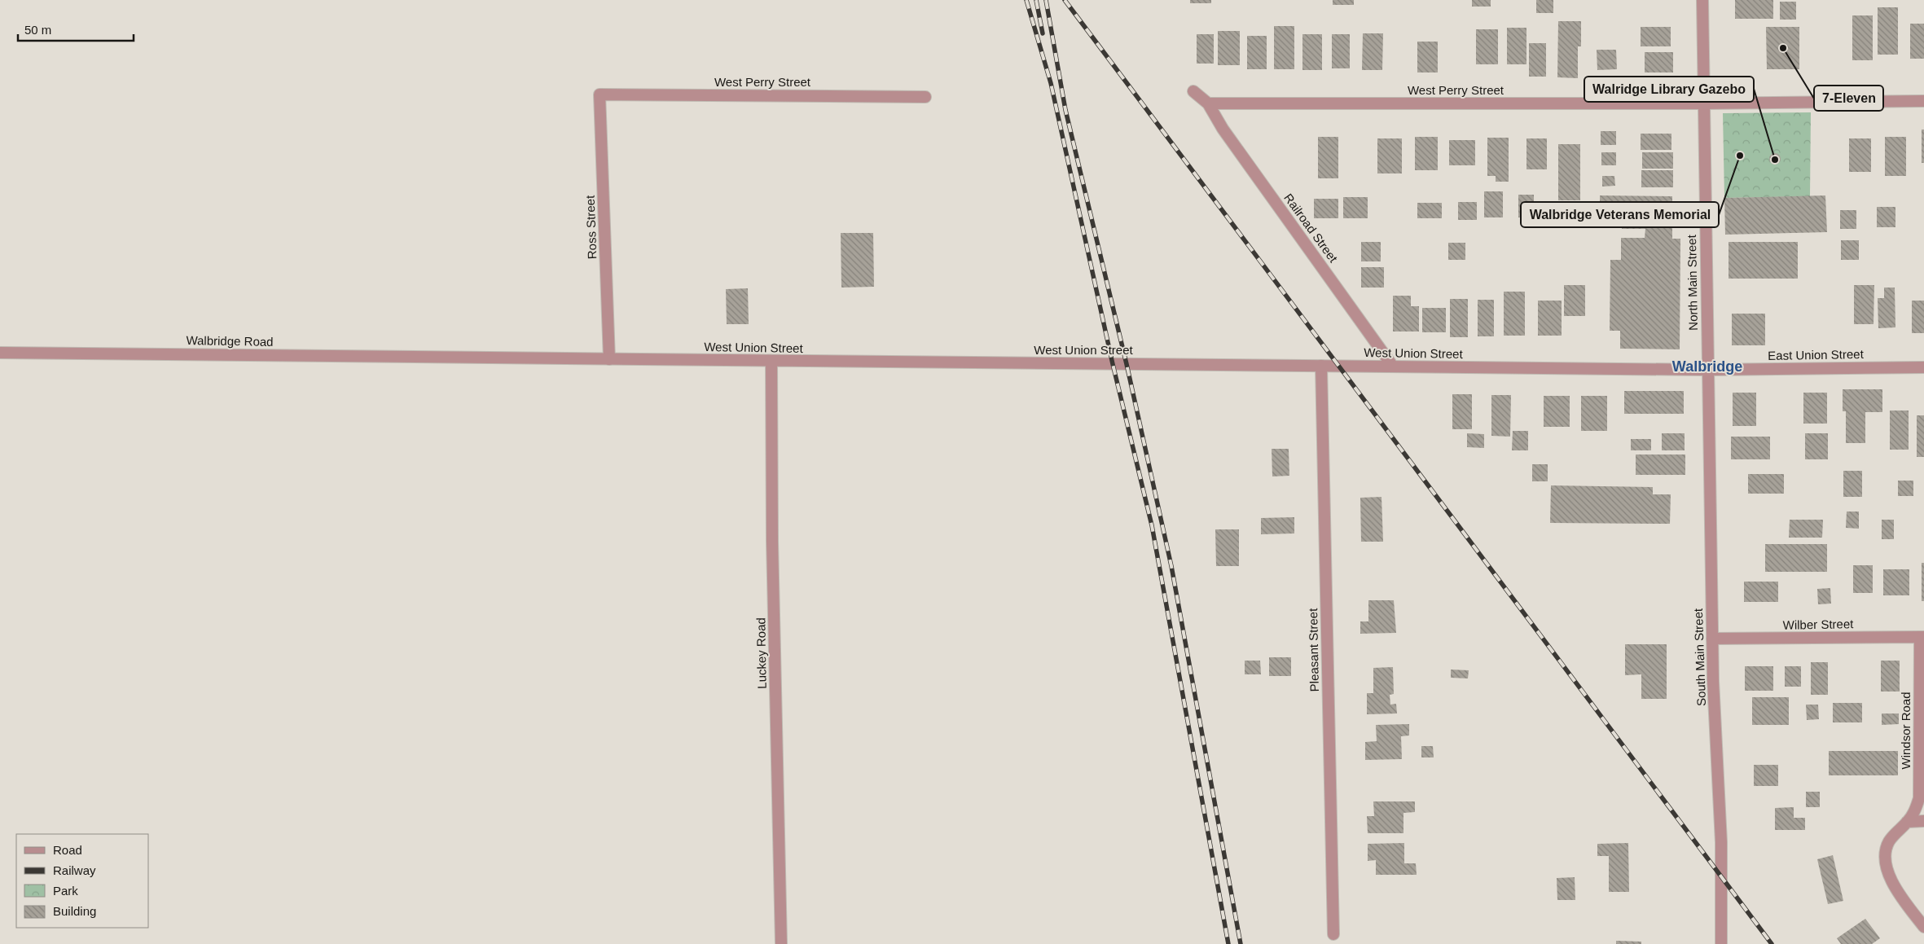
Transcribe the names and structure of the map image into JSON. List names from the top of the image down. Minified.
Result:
{"streets":{"street":["West Perry Street","Ross Street","Railroad Street","North Main Street","Walbridge Road","West Union Street","East Union Street","Wilber Street","Pleasant Street","Luckey Road","South Main Street","Windsor Road"]},"crossings":[["West Perry Street","Ross Street"],["West Perry Street","Railroad Street"],["West Perry Street","North Main Street"],["Ross Street","West Union Street"],["Railroad Street","West Union Street"],["North Main Street","West Union Street"],["North Main Street","East Union Street"],["North Main Street","South Main Street"],["Walbridge Road","West Union Street"],["West Union Street","East Union Street"],["West Union Street","Pleasant Street"],["West Union Street","Luckey Road"],["West Union Street","South Main Street"],["East Union Street","South Main Street"],["Wilber Street","South Main Street"],["Wilber Street","Windsor Road"]],"districts":["Walbridge"],"places":["7-Eleven","Walbridge Veterans Memorial","Walridge Library Gazebo"],"legend":["Road","Railway","Park","Building"],"scale_bar":"50 m"}
